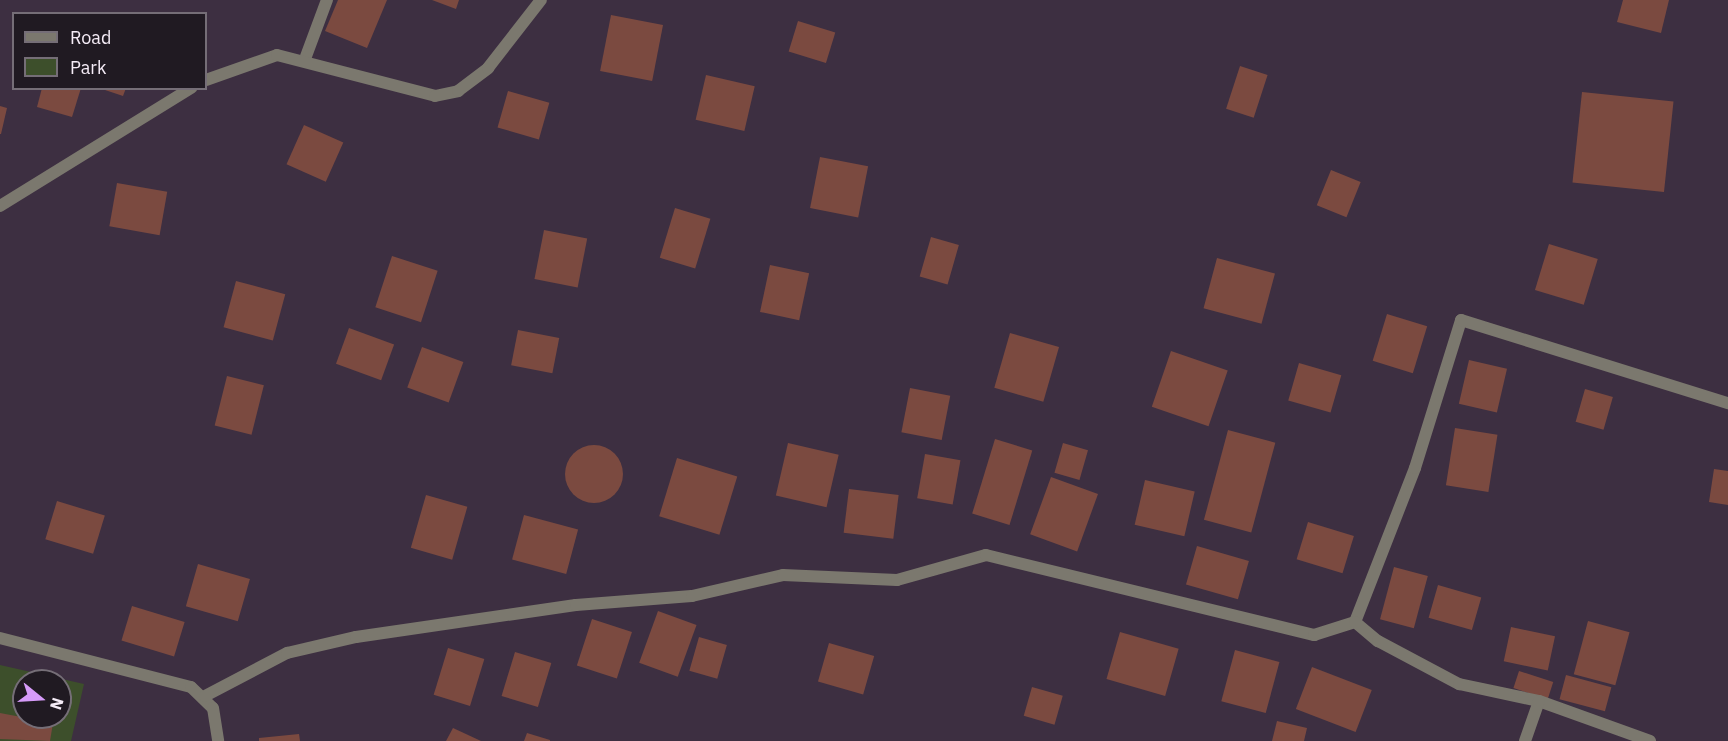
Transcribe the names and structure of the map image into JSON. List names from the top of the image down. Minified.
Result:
{"legend":["Road","Park"],"north":"right"}
